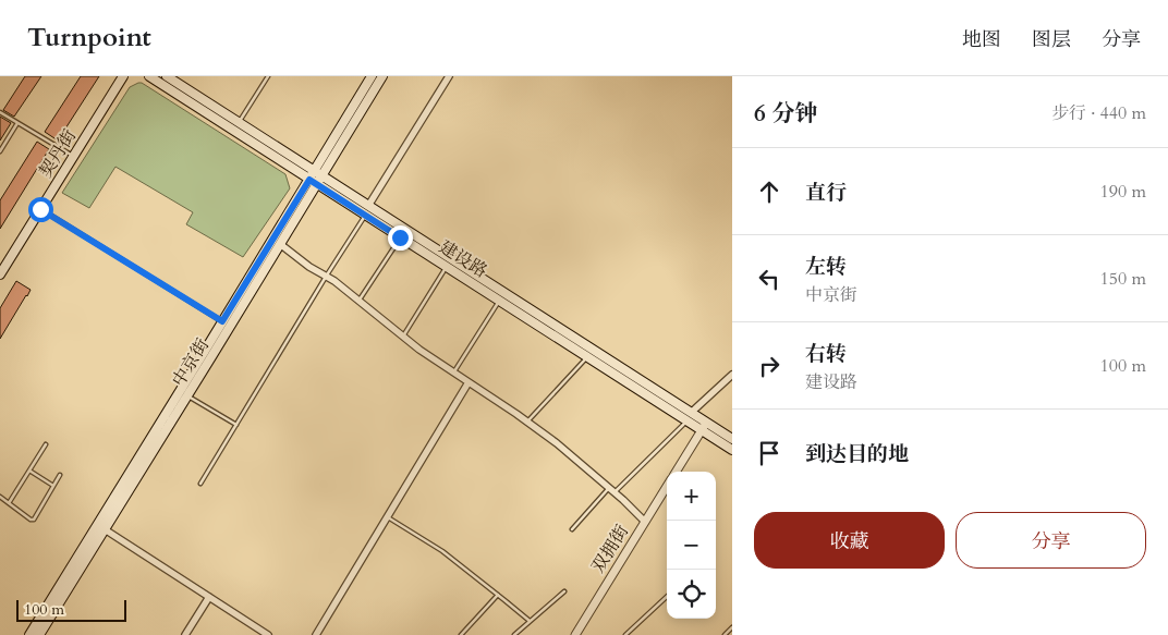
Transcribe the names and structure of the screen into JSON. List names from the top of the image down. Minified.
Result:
{"streets":{"main road":["契丹街","建设路","中京街"],"street":["双拥街"]},"crossings":[["建设路","中京街"]],"scale_bar":"100 m","page":{"header":"Turnpoint","nav":["地图","图层","分享"],"heading":["6 分钟","步行 · 440 m"],"list":[["直行","190 m"],["左转","中京街","150 m"],["右转","建设路","100 m"],"到达目的地"],"map_buttons":["+","−"],"buttons":["收藏","分享"],"scale":"100 m"}}
